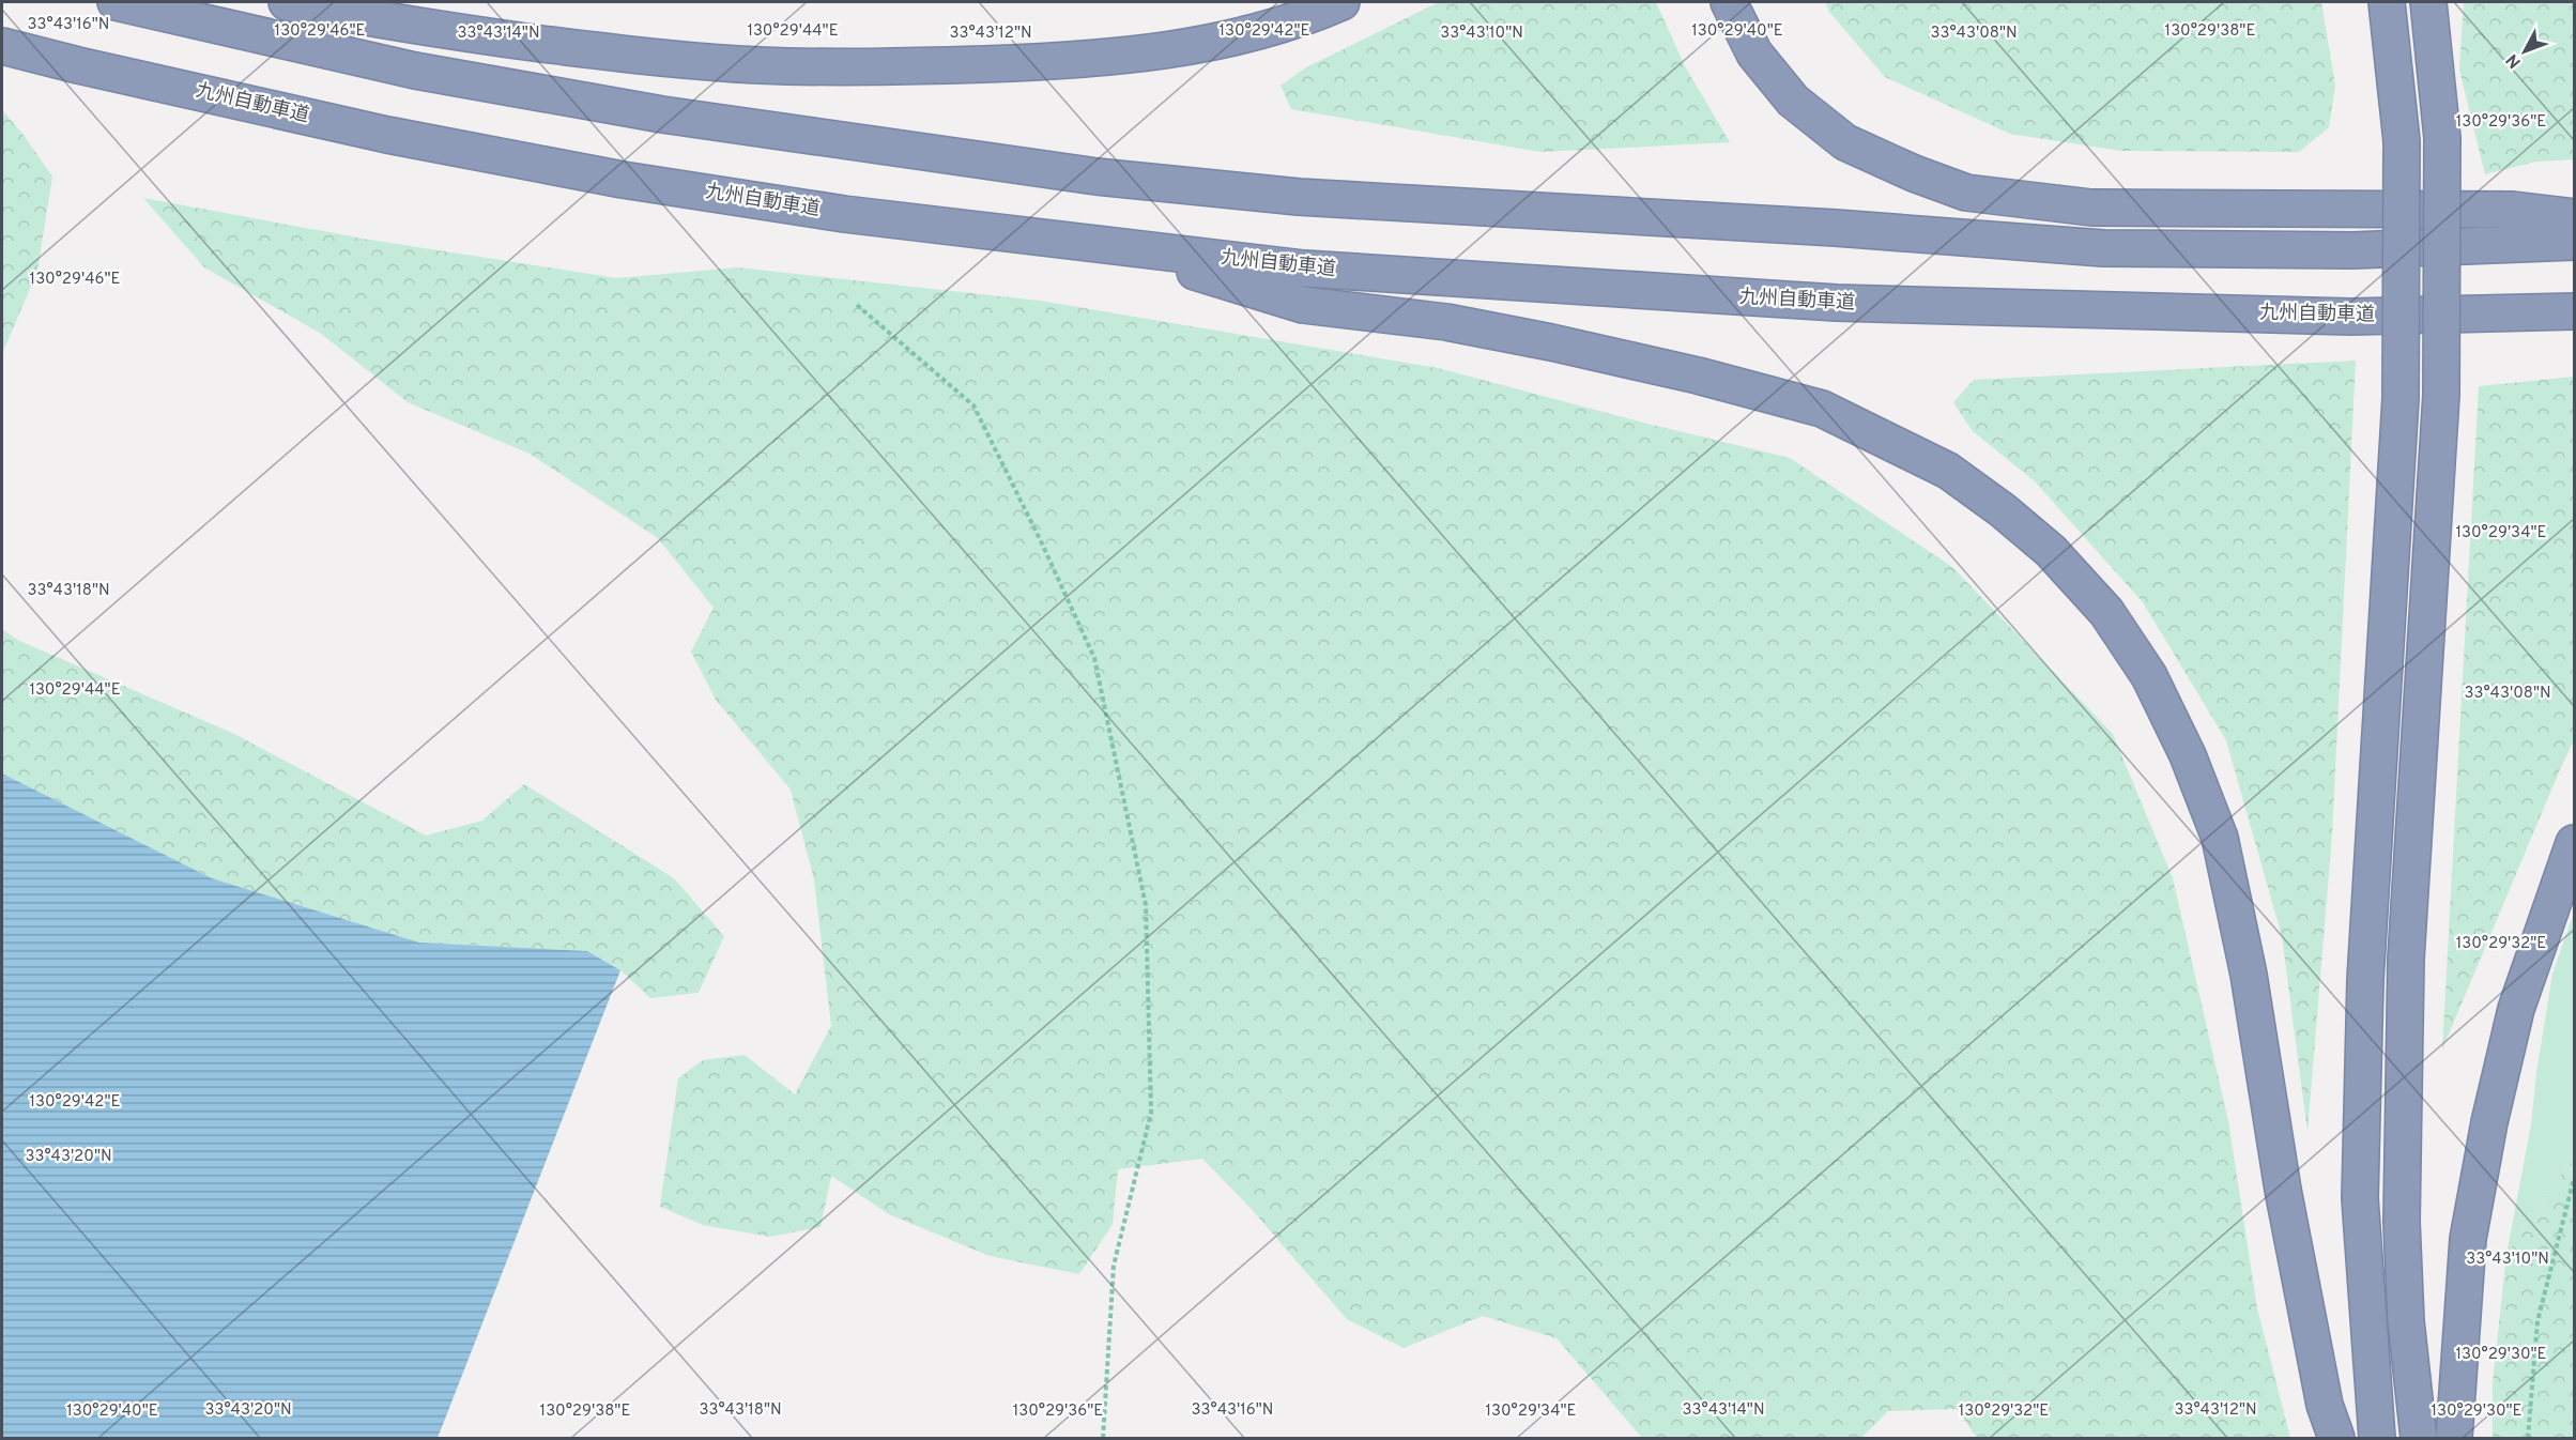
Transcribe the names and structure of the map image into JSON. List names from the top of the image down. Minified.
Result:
{"streets":{"highway":["九州自動車道"]},"north":"bottom left","coordinates":["33°43'16\"N","130°29'46\"E","130°29'44\"E","130°29'42\"E","130°29'40\"E","130°29'38\"E","33°43'14\"N","33°43'12\"N","33°43'10\"N","33°43'08\"N","130°29'36\"E","130°29'34\"E","33°43'18\"N","130°29'32\"E","33°43'20\"N","130°29'30\"E"]}
